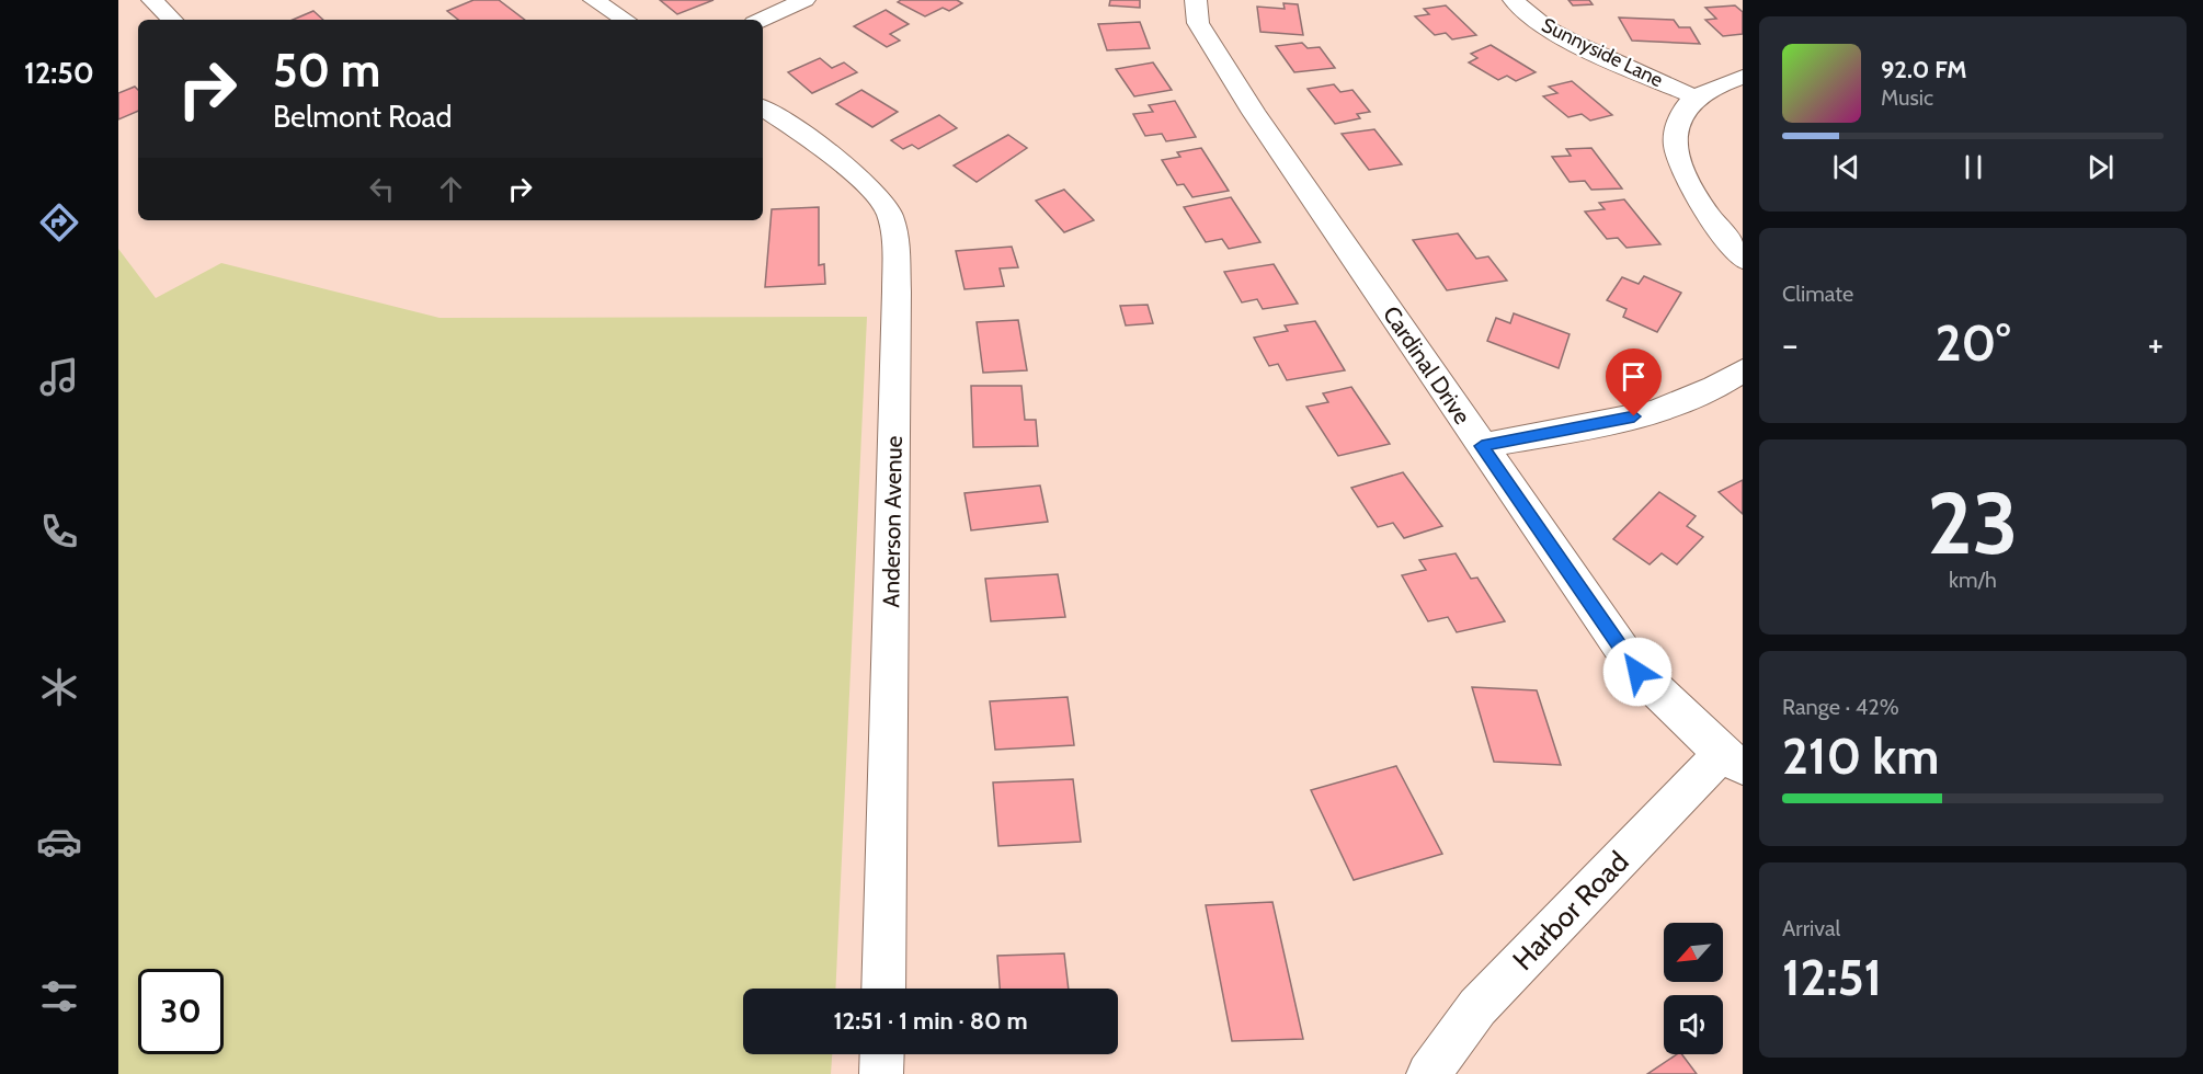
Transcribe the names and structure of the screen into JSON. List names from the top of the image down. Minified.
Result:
{"streets":{"street":["Sunnyside Lane","Cardinal Drive","Anderson Avenue","Harbor Road"]},"crossings":[["Cardinal Drive","Harbor Road"]],"north":"bottom left","page":{"tabs":"12:50","turn":["50 m","Belmont Road"],"song":["92.0 FM","Music"],"tile":["Climate",["23","km/h"],["Range · 42%","210 km"],["Arrival","12:51"]],"heat":["−","20°","+"],"limit":"30","trip":"12:51 · 1 min · 80 m"}}
